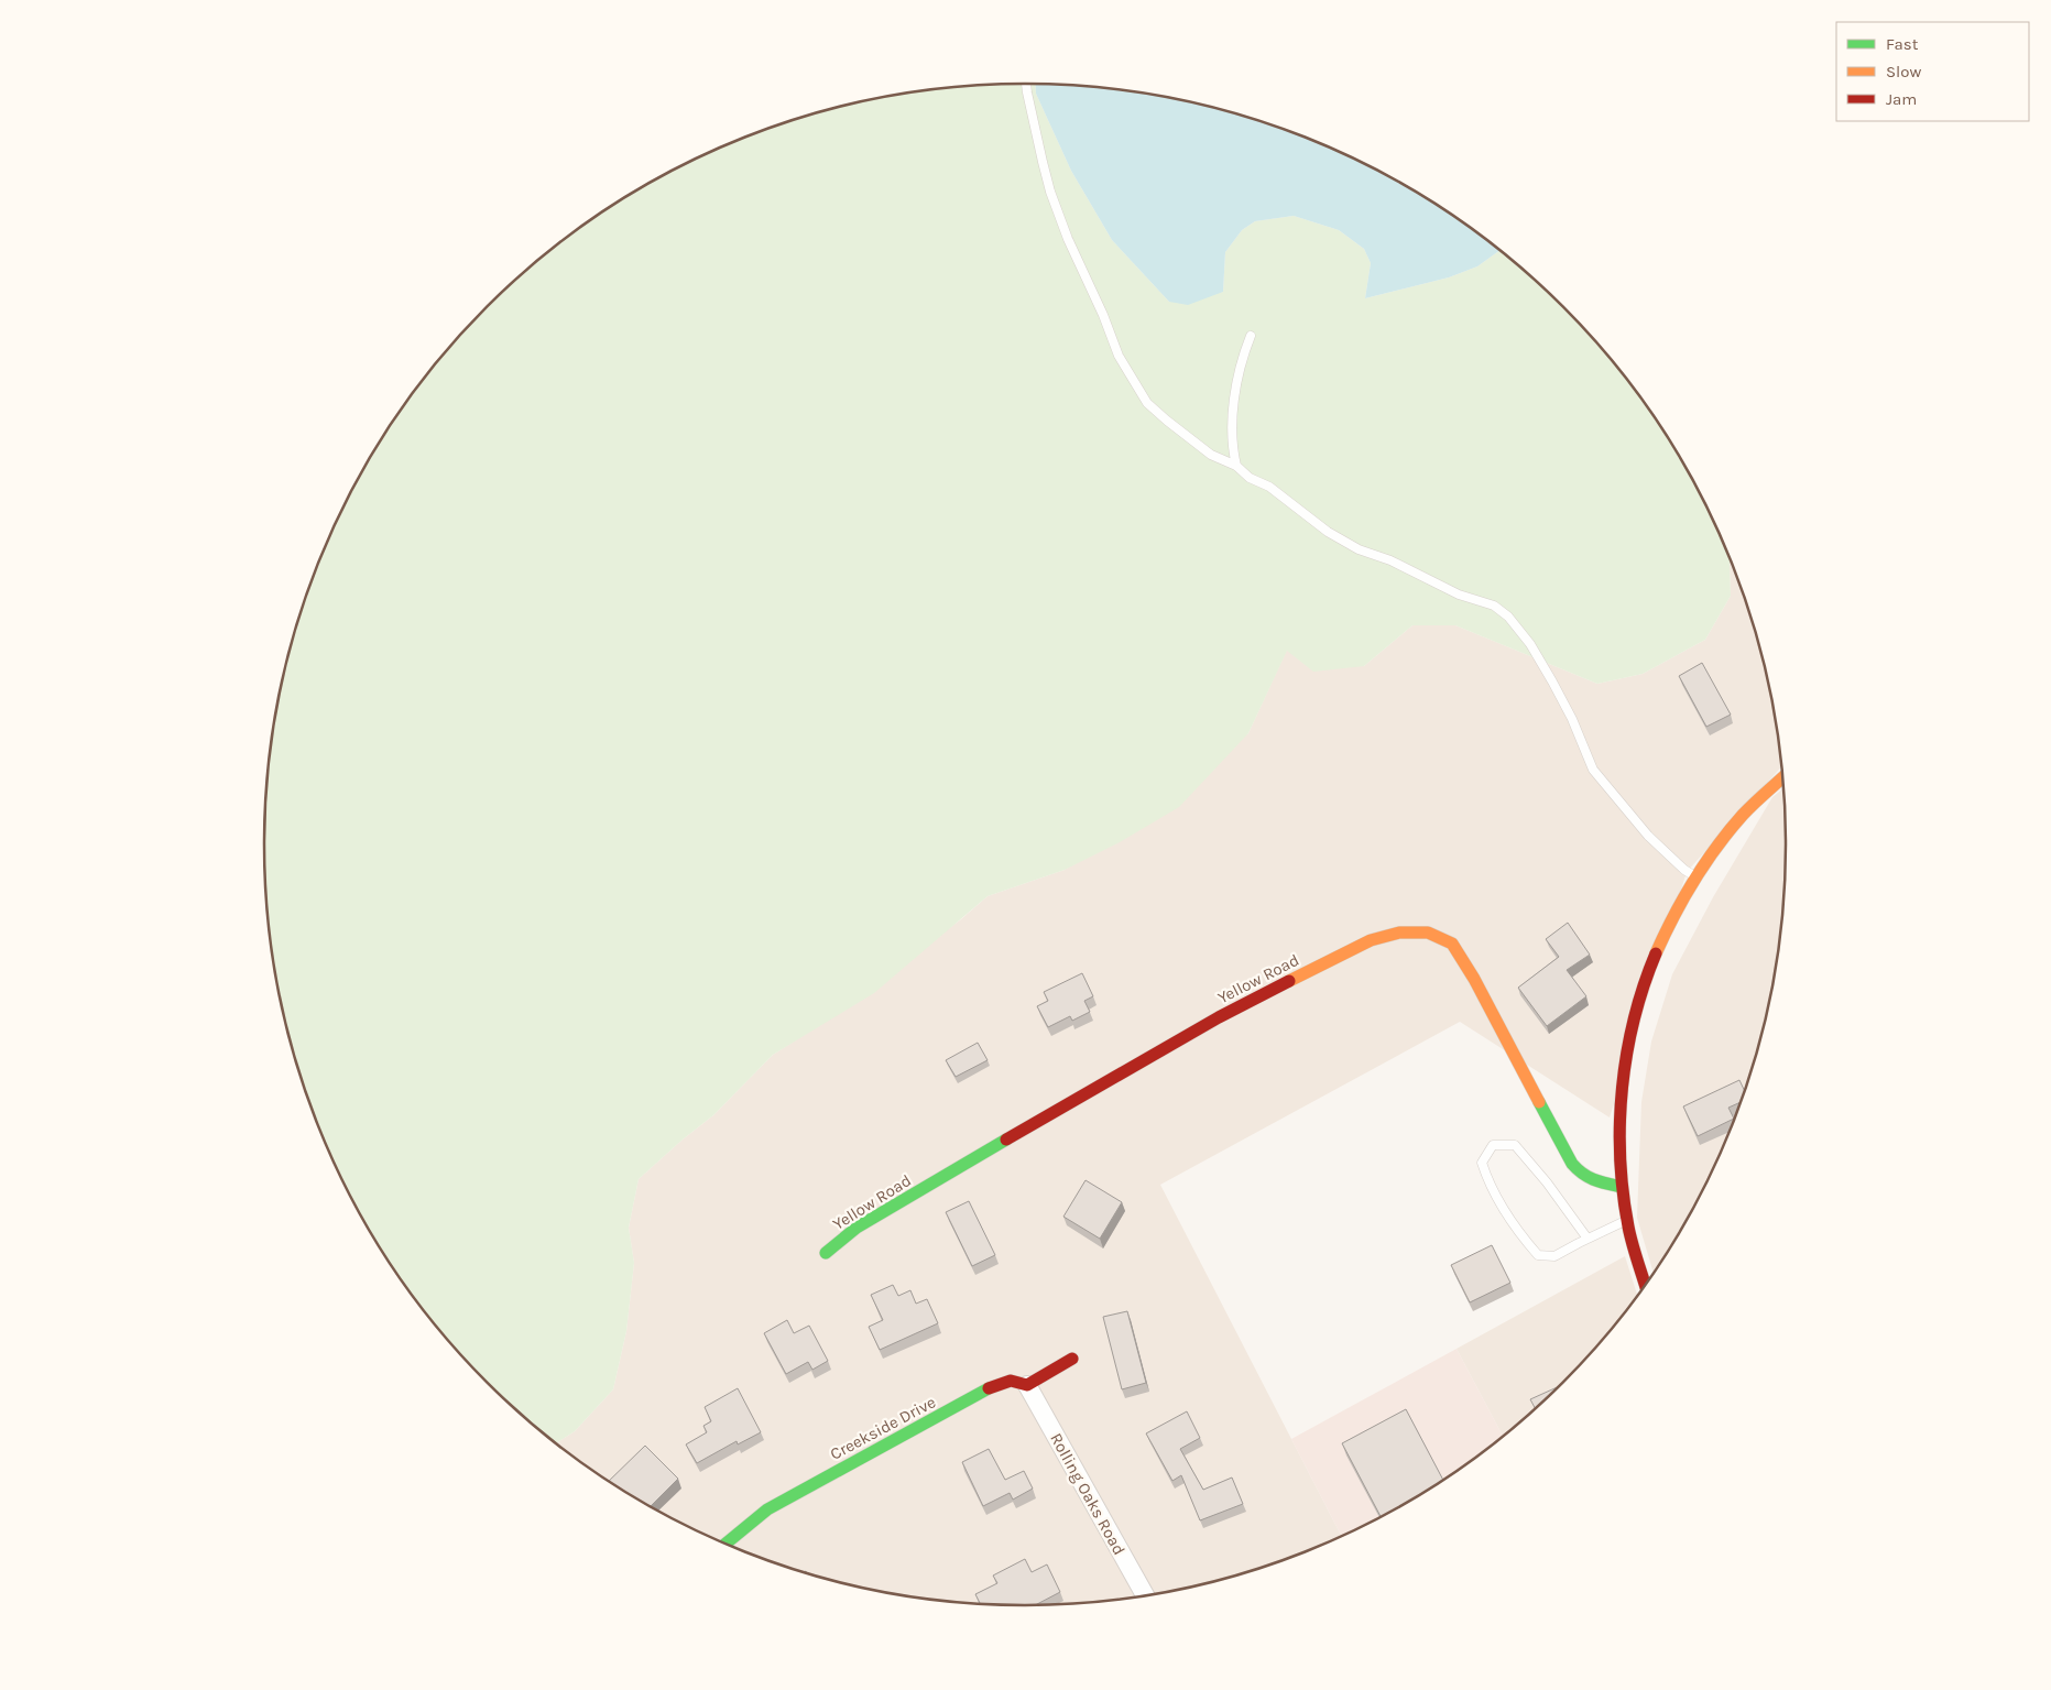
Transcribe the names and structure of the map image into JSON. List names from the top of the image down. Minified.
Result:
{"streets":{"street":["Yellow Road","Creekside Drive","Rolling Oaks Road"]},"crossings":[["Creekside Drive","Rolling Oaks Road"]],"legend":["Fast","Slow","Jam"]}
